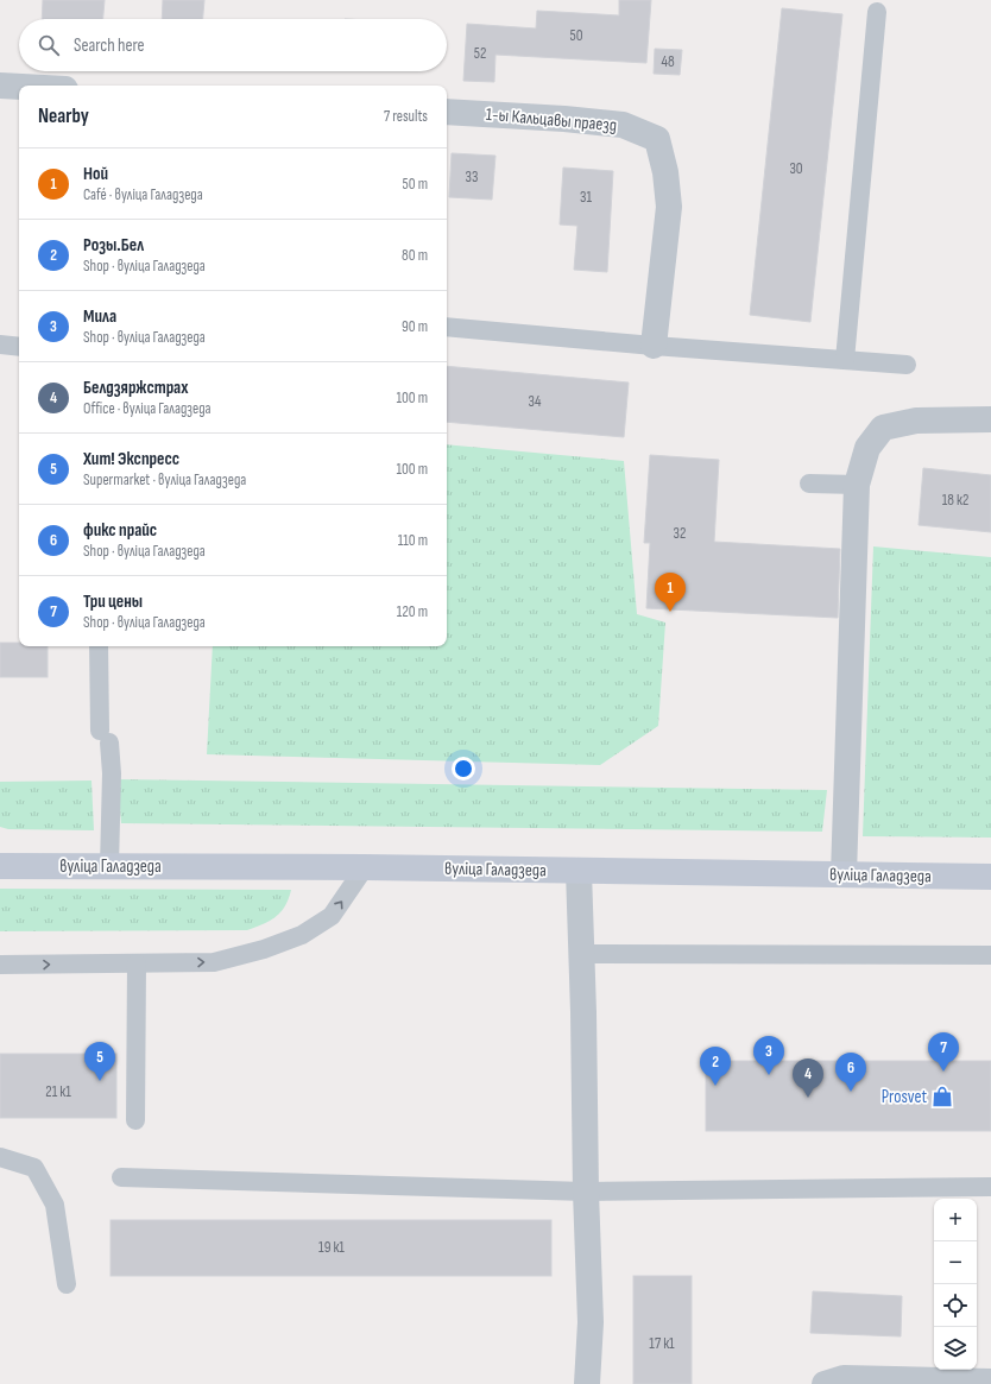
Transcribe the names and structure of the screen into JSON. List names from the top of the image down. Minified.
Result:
{"streets":{"main road":["вуліца Галадзеда"],"street":["1-ы Кальцавы праезд"]},"places":{"shop":["Prosvet"]},"house_numbers":["50","52","48","30","33","31","34","18 к2","32","21 к1","19 к1","17 к1"],"page":{"search":"Search here","heading":["Nearby","7 results"],"list":[{"mark":"1","name":"Ной","note":"Café · вуліца Галадзеда","value":"50 m"},{"mark":"2","name":"Розы.Бел","note":"Shop · вуліца Галадзеда","value":"80 m"},{"mark":"3","name":"Мила","note":"Shop · вуліца Галадзеда","value":"90 m"},{"mark":"4","name":"Белдзяржстрах","note":"Office · вуліца Галадзеда","value":"100 m"},{"mark":"5","name":"Хит! Экспресс","note":"Supermarket · вуліца Галадзеда","value":"100 m"},{"mark":"6","name":"фикс прайс","note":"Shop · вуліца Галадзеда","value":"110 m"},{"mark":"7","name":"Три цены","note":"Shop · вуліца Галадзеда","value":"120 m"}],"pins":["1","7","3","5","2","6","4"],"map_buttons":["+","−"]}}
